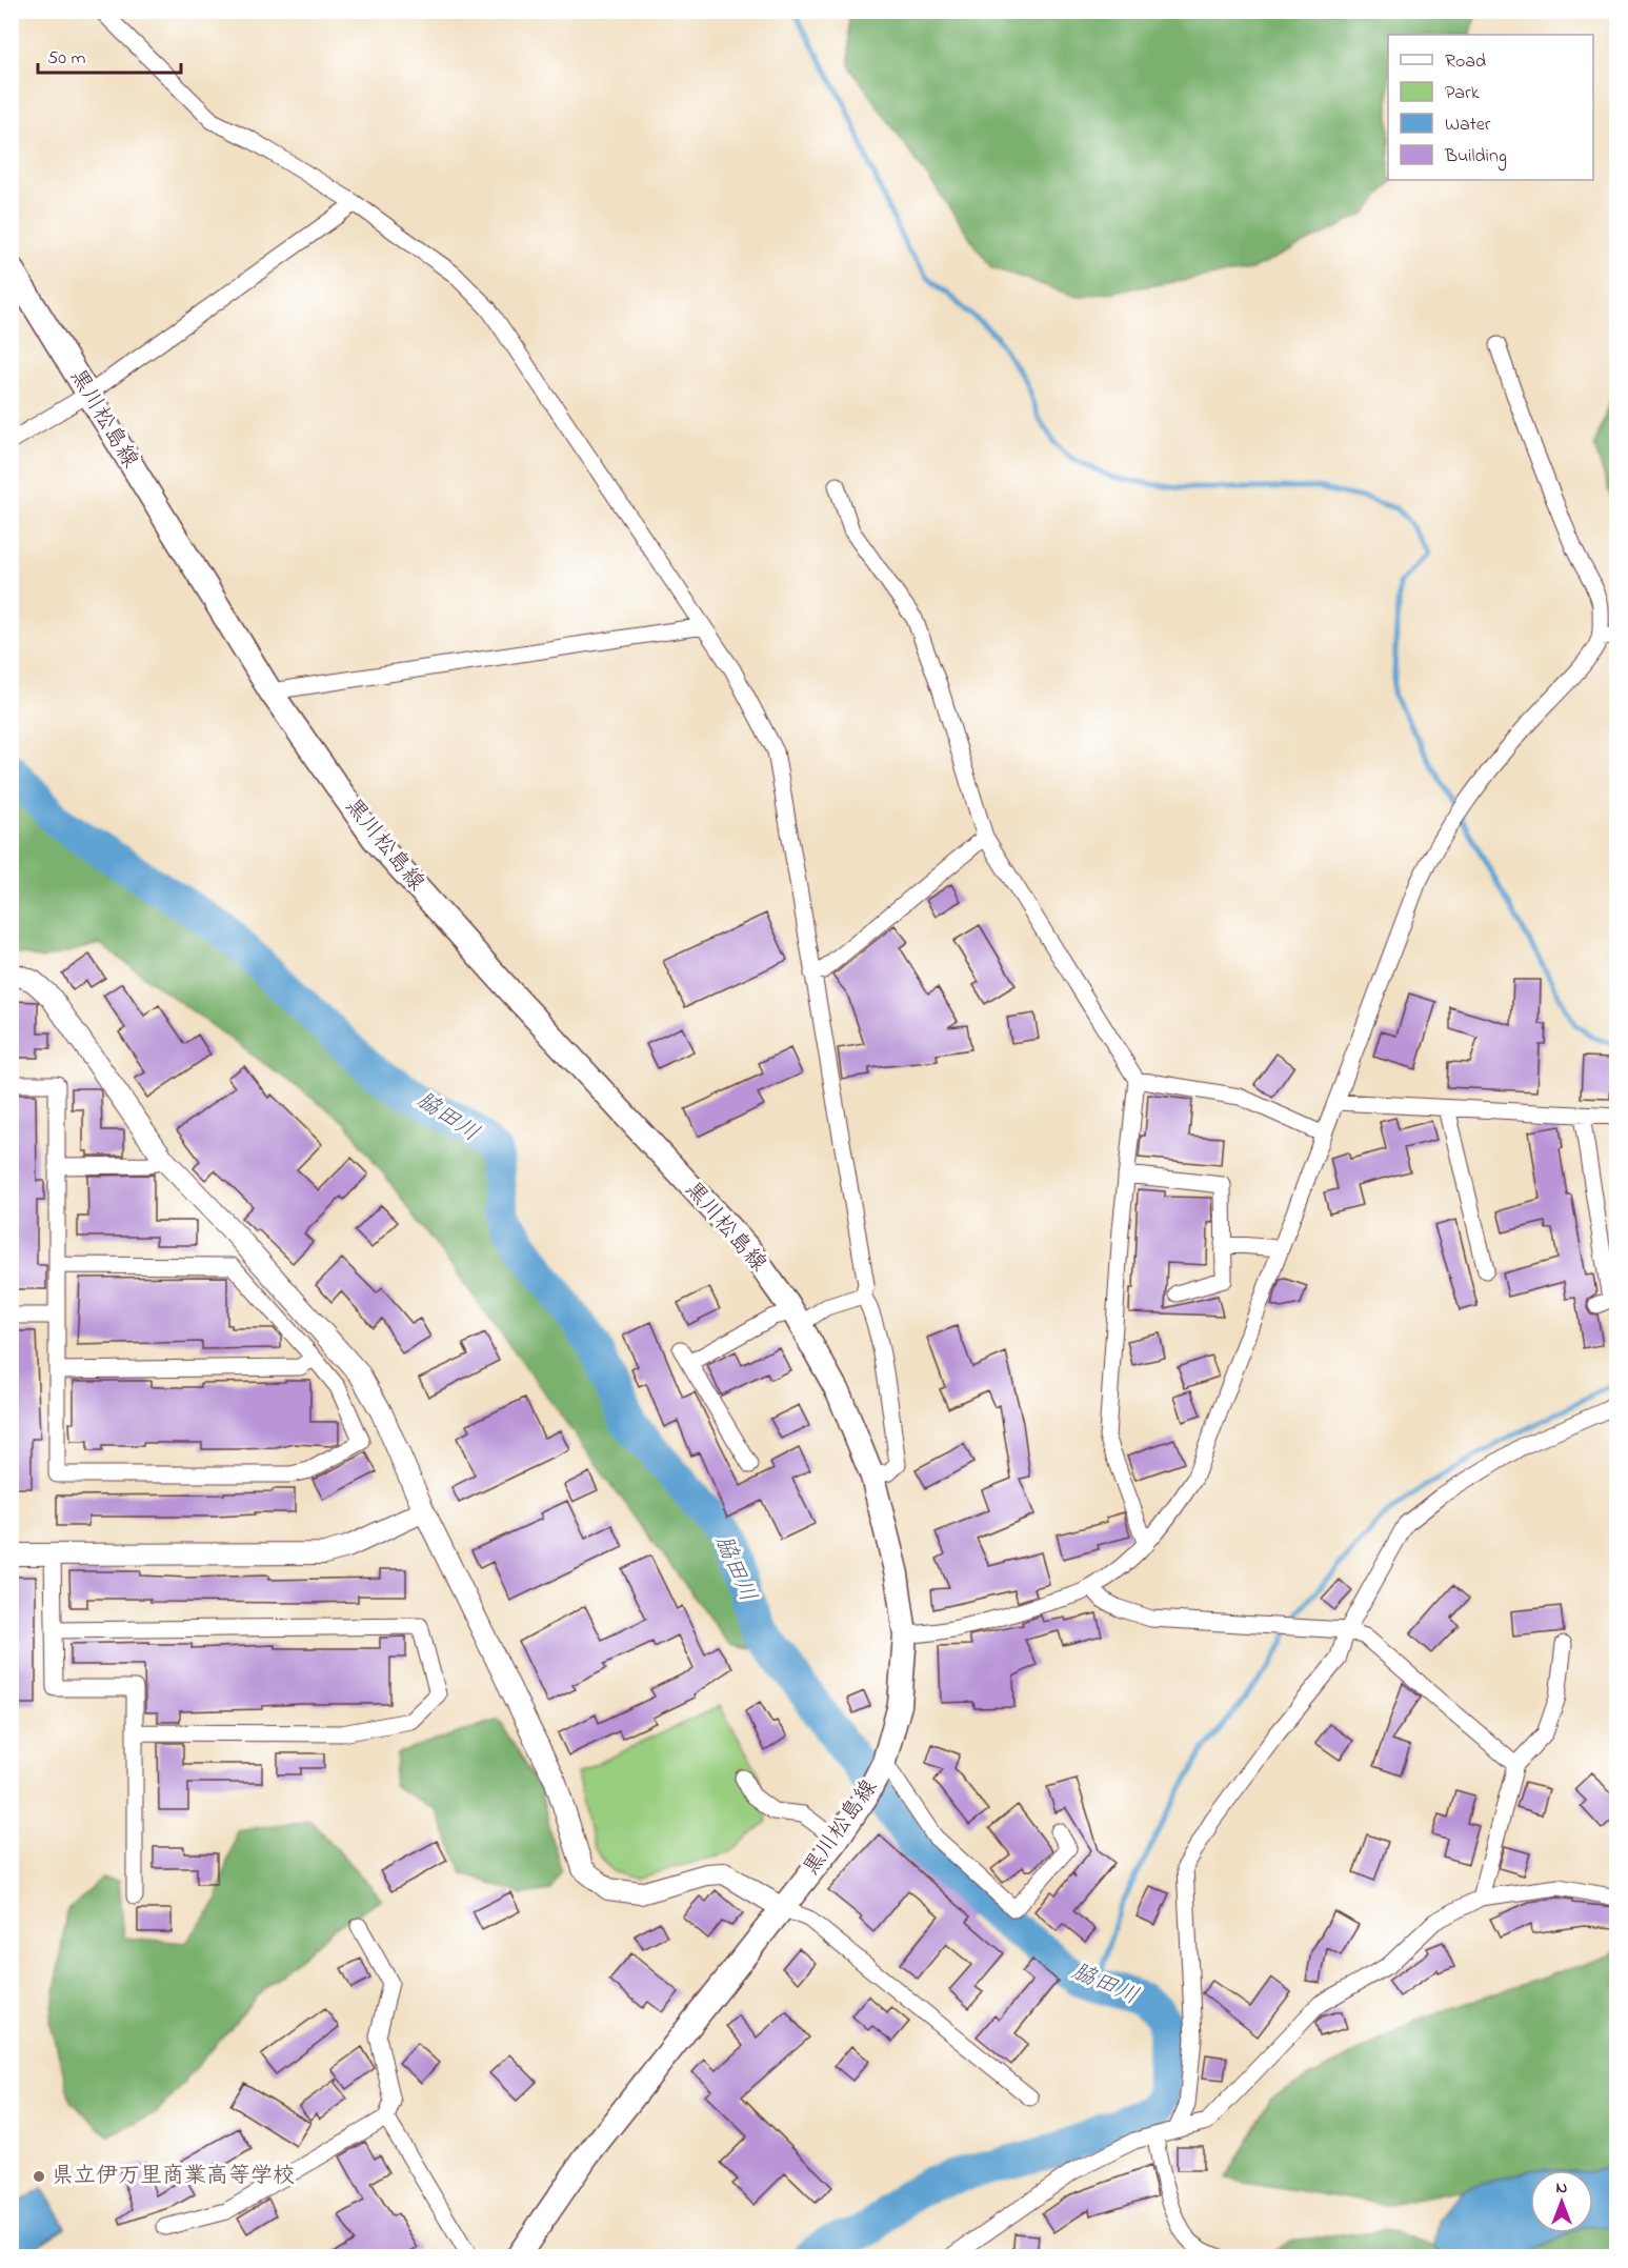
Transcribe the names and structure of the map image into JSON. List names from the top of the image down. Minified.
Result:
{"streets":{"main road":["黒川松島線"]},"water":["脇田川"],"places":["県立伊万里商業高等学校"],"legend":["Road","Park","Water","Building"],"scale_bar":"50 m","north":"top"}
